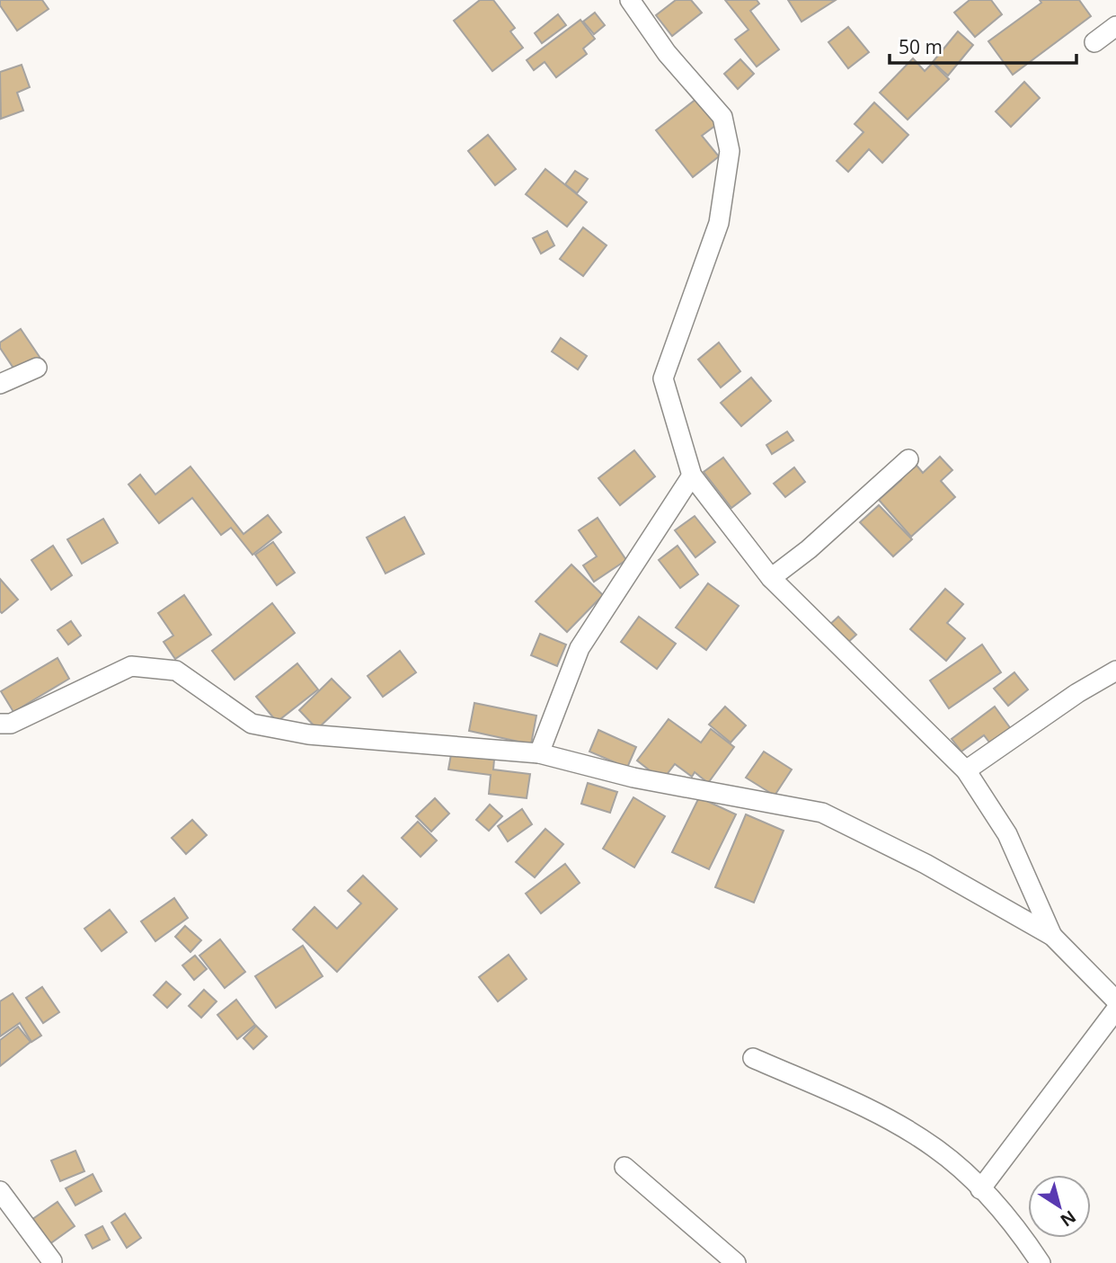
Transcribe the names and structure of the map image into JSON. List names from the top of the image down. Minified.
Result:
{"scale_bar":"50 m","north":"bottom right"}
